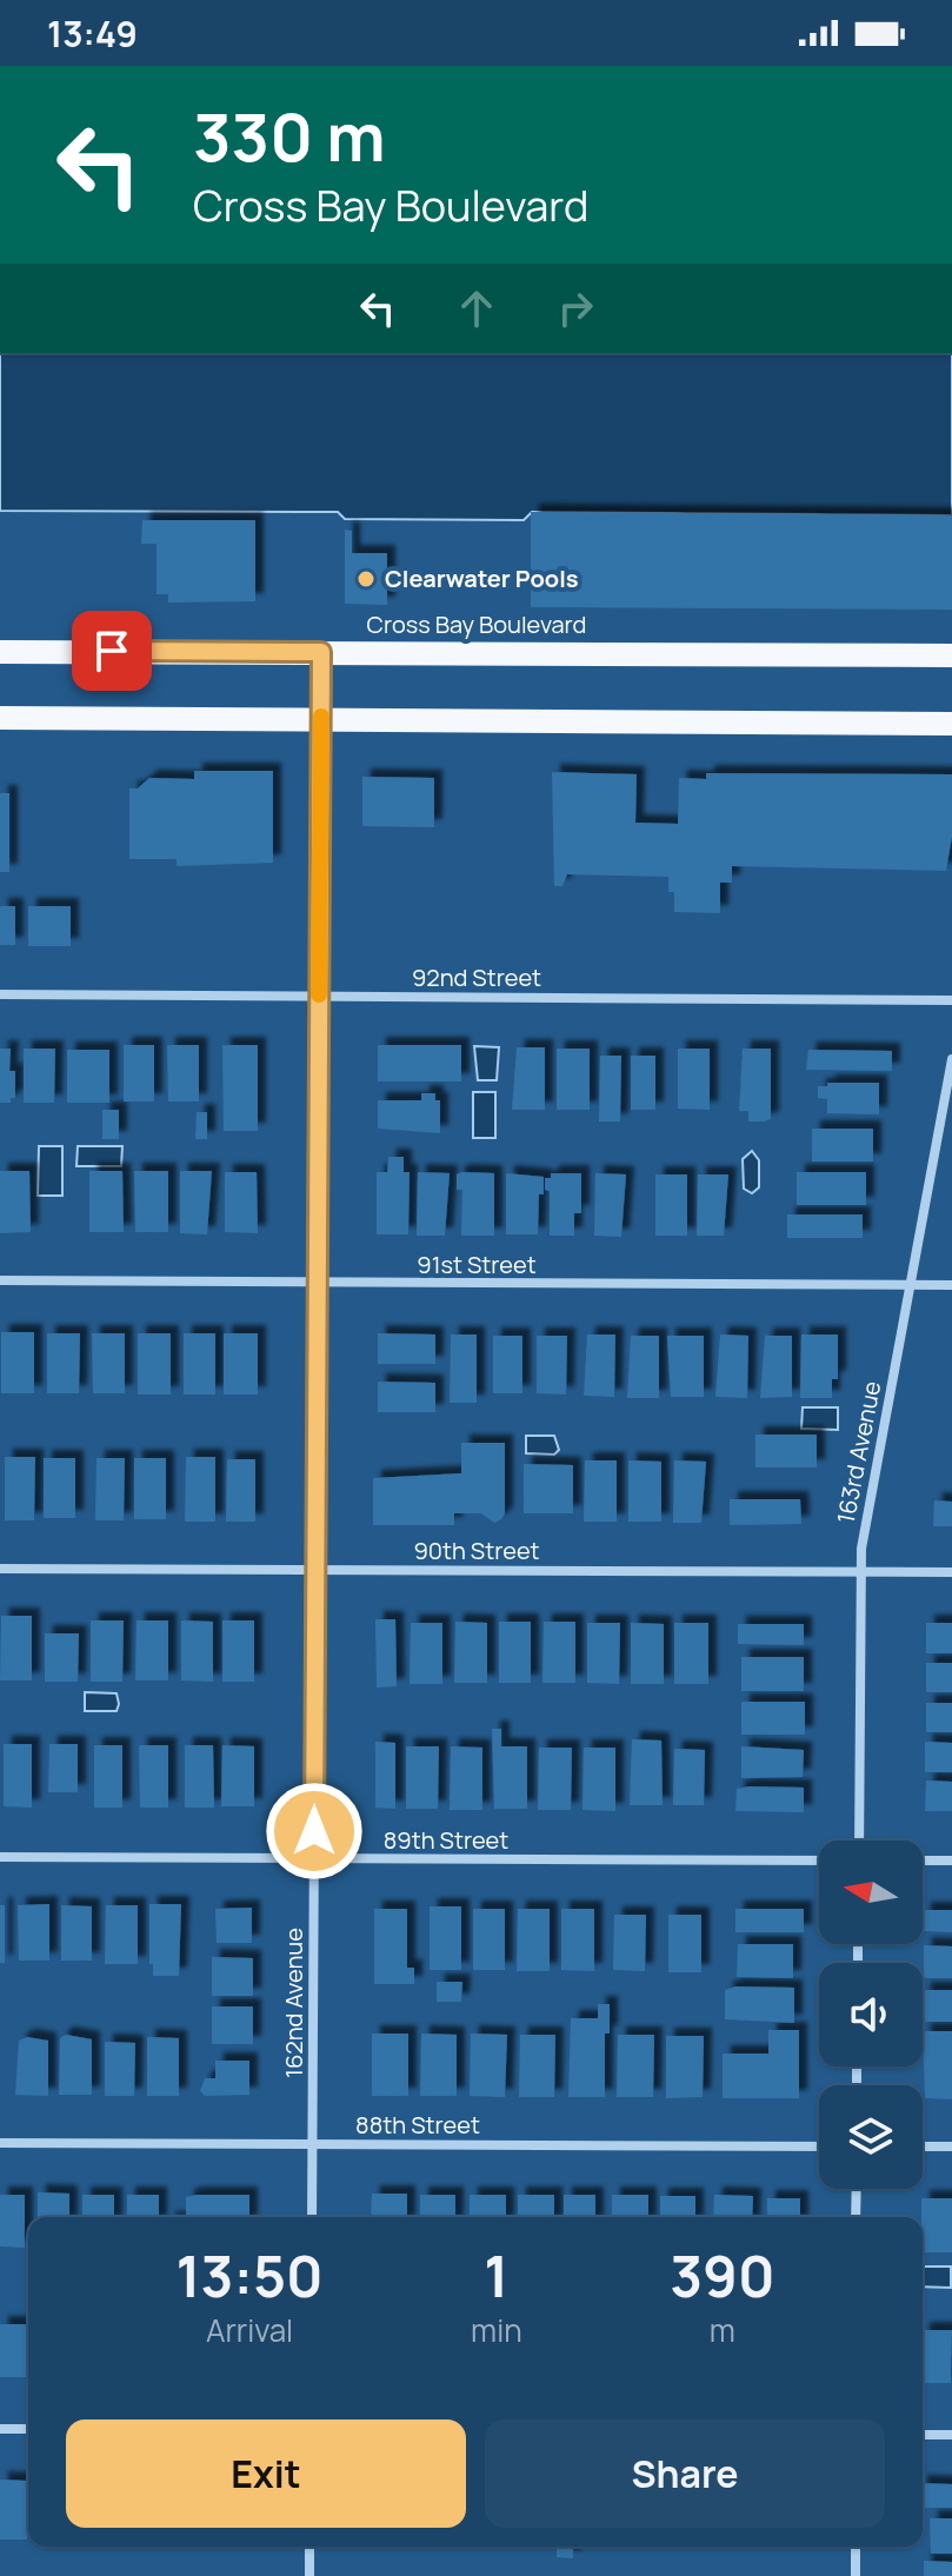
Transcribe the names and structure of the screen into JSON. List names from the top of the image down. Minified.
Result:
{"streets":{"main road":["Cross Bay Boulevard"],"street":["92nd Street","91st Street","163rd Avenue","90th Street","89th Street","162nd Avenue","88th Street"]},"crossings":[["Cross Bay Boulevard","162nd Avenue"],["92nd Street","162nd Avenue"],["91st Street","163rd Avenue"],["91st Street","162nd Avenue"],["163rd Avenue","90th Street"],["90th Street","162nd Avenue"],["89th Street","162nd Avenue"],["162nd Avenue","88th Street"]],"places":["Clearwater Pools"],"north":"left","page":{"status":"13:49","turn":["330 m","Cross Bay Boulevard"],"eta":["13:50","Arrival","1","min","390","m"],"buttons":["Exit","Share"]}}
